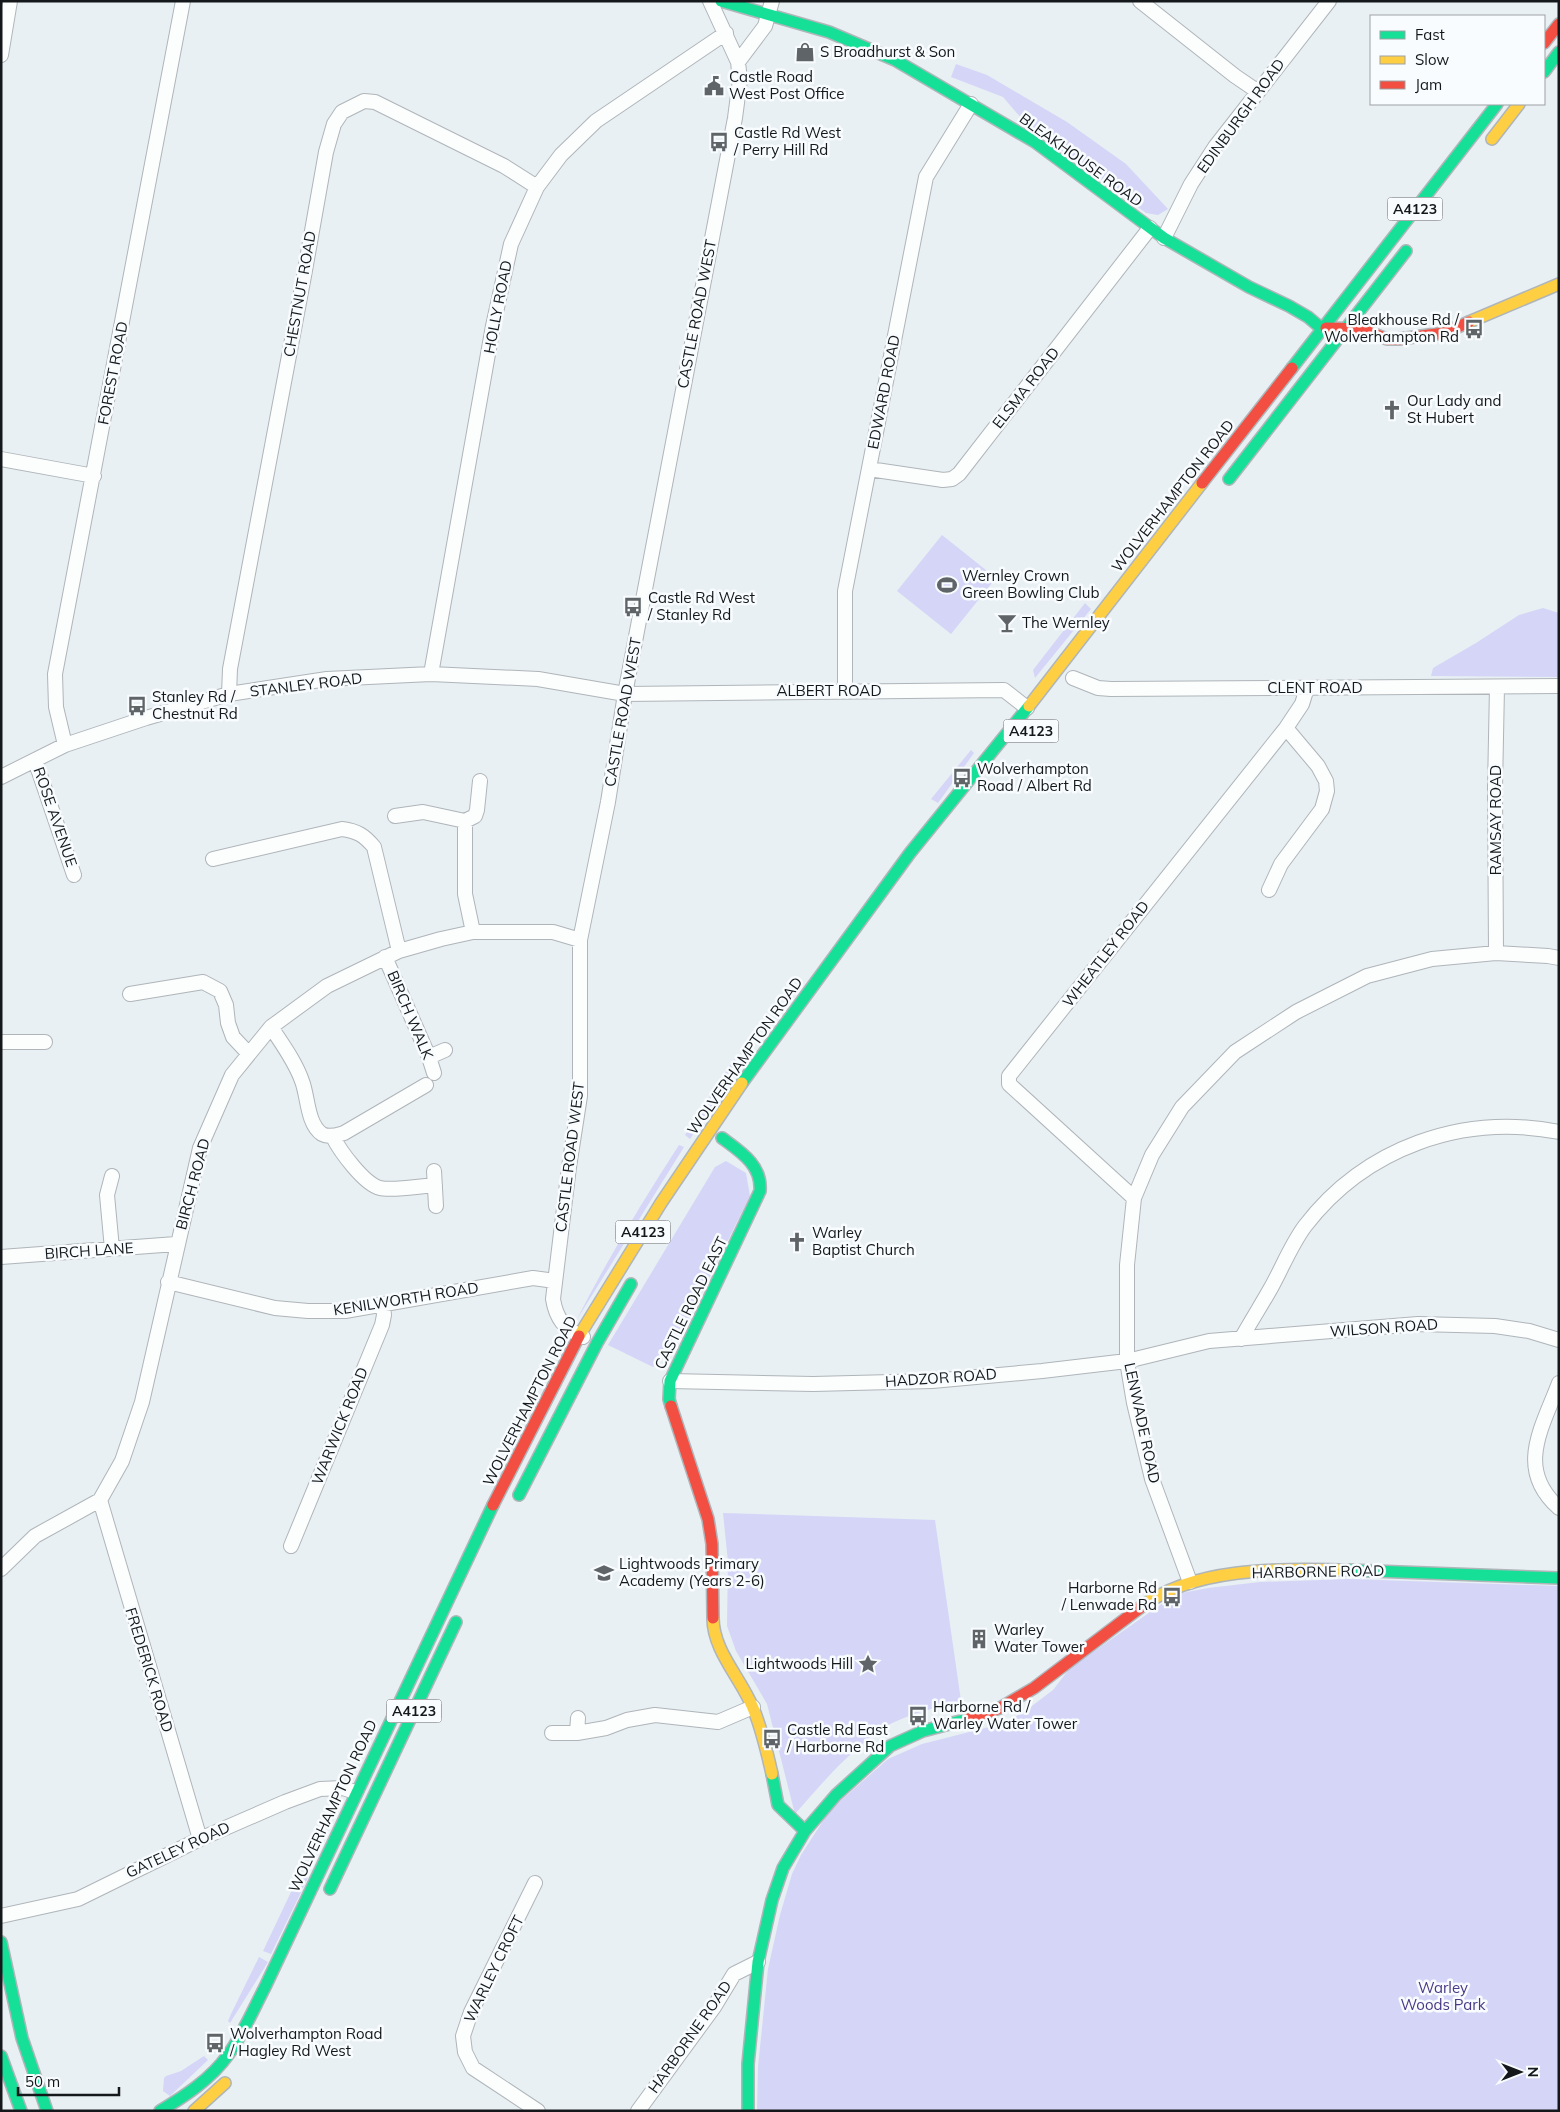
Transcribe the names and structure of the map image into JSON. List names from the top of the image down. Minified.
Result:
{"streets":{"main road":["BLEAKHOUSE ROAD","A4123","WOLVERHAMPTON ROAD","CASTLE ROAD EAST","HARBORNE ROAD"],"street":["EDINBURGH ROAD","CHESTNUT ROAD","HOLLY ROAD","CASTLE ROAD WEST","FOREST ROAD","ELSMA ROAD","EDWARD ROAD","STANLEY ROAD","CLENT ROAD","ALBERT ROAD","ROSE AVENUE","RAMSAY ROAD","WHEATLEY ROAD","BIRCH WALK","BIRCH ROAD","BIRCH LANE","KENILWORTH ROAD","WILSON ROAD","HADZOR ROAD","LENWADE ROAD","WARWICK ROAD","FREDERICK ROAD","GATELEY ROAD","WARLEY CROFT"]},"crossings":[["EDINBURGH ROAD","BLEAKHOUSE ROAD"],["BLEAKHOUSE ROAD","A4123"],["BLEAKHOUSE ROAD","ELSMA ROAD"],["BLEAKHOUSE ROAD","EDWARD ROAD"],["BLEAKHOUSE ROAD","WOLVERHAMPTON ROAD"],["CHESTNUT ROAD","HOLLY ROAD"],["CHESTNUT ROAD","STANLEY ROAD"],["HOLLY ROAD","CASTLE ROAD WEST"],["HOLLY ROAD","STANLEY ROAD"],["CASTLE ROAD WEST","WOLVERHAMPTON ROAD"],["CASTLE ROAD WEST","STANLEY ROAD"],["CASTLE ROAD WEST","ALBERT ROAD"],["CASTLE ROAD WEST","BIRCH ROAD"],["CASTLE ROAD WEST","KENILWORTH ROAD"],["FOREST ROAD","STANLEY ROAD"],["ELSMA ROAD","EDWARD ROAD"],["EDWARD ROAD","ALBERT ROAD"],["WOLVERHAMPTON ROAD","ALBERT ROAD"],["WOLVERHAMPTON ROAD","CASTLE ROAD EAST"],["WOLVERHAMPTON ROAD","GATELEY ROAD"],["STANLEY ROAD","ALBERT ROAD"],["STANLEY ROAD","ROSE AVENUE"],["CLENT ROAD","RAMSAY ROAD"],["CLENT ROAD","WHEATLEY ROAD"],["RAMSAY ROAD","LENWADE ROAD"],["WHEATLEY ROAD","LENWADE ROAD"],["BIRCH WALK","BIRCH ROAD"],["BIRCH ROAD","BIRCH LANE"],["BIRCH ROAD","KENILWORTH ROAD"],["BIRCH ROAD","FREDERICK ROAD"],["KENILWORTH ROAD","WARWICK ROAD"],["CASTLE ROAD EAST","HADZOR ROAD"],["CASTLE ROAD EAST","HARBORNE ROAD"],["WILSON ROAD","HADZOR ROAD"],["HADZOR ROAD","LENWADE ROAD"],["LENWADE ROAD","HARBORNE ROAD"],["FREDERICK ROAD","GATELEY ROAD"]],"parks":["Warley Woods Park"],"places":{"shop":["S Broadhurst & Son"],"public building":["Castle Road West Post Office"],"bus stop":["Castle Rd West / Perry Hill Rd","Bleakhouse Rd / Wolverhampton Rd","Castle Rd West / Stanley Rd","Stanley Rd / Chestnut Rd","Wolverhampton Road / Albert Rd","Harborne Rd / Lenwade Rd","Harborne Rd / Warley Water Tower","Castle Rd East / Harborne Rd","Wolverhampton Road / Hagley Rd West"],"church":["Our Lady and St Hubert","Warley Baptist Church"],"sports":["Wernley Crown Green Bowling Club"],"bar":["The Wernley"],"school or university":["Lightwoods Primary Academy (Years 2-6)"],"building":["Warley Water Tower"],"place":["Lightwoods Hill"]},"legend":["Fast","Slow","Jam"],"scale_bar":"50 m","north":"right"}
